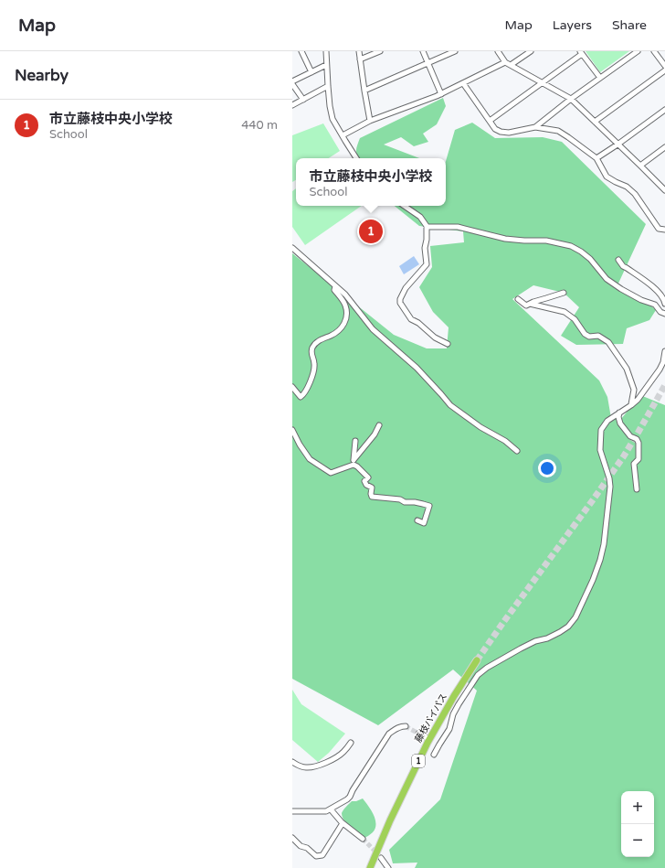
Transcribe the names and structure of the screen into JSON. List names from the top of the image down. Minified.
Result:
{"streets":{"highway":["藤枝バイパス","1"]},"page":{"header":"Map","nav":["Map","Layers","Share"],"heading":"Nearby","list":[{"mark":"1","name":"市立藤枝中央小学校","note":"School","value":"440 m"}],"popup":["市立藤枝中央小学校","School"],"pins":"1","map_buttons":["+","−"]}}
